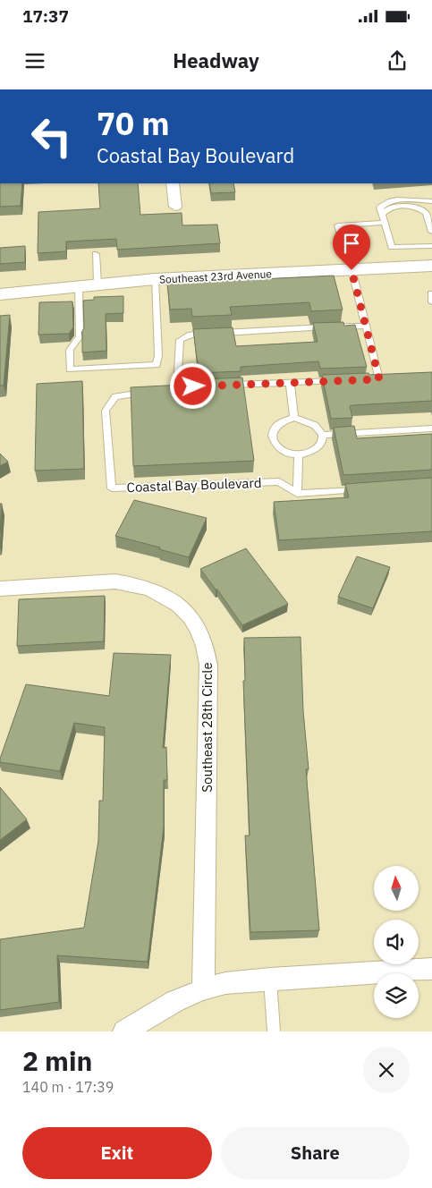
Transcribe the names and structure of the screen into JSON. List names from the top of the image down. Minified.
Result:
{"streets":{"street":["Southeast 23rd Avenue","Southeast 28th Circle"],"lane":["Coastal Bay Boulevard"]},"north":"top","page":{"status":"17:37","header":"Headway","turn":["70 m","Coastal Bay Boulevard"],"heading":["2 min","140 m · 17:39"],"buttons":["Exit","Share"]}}
